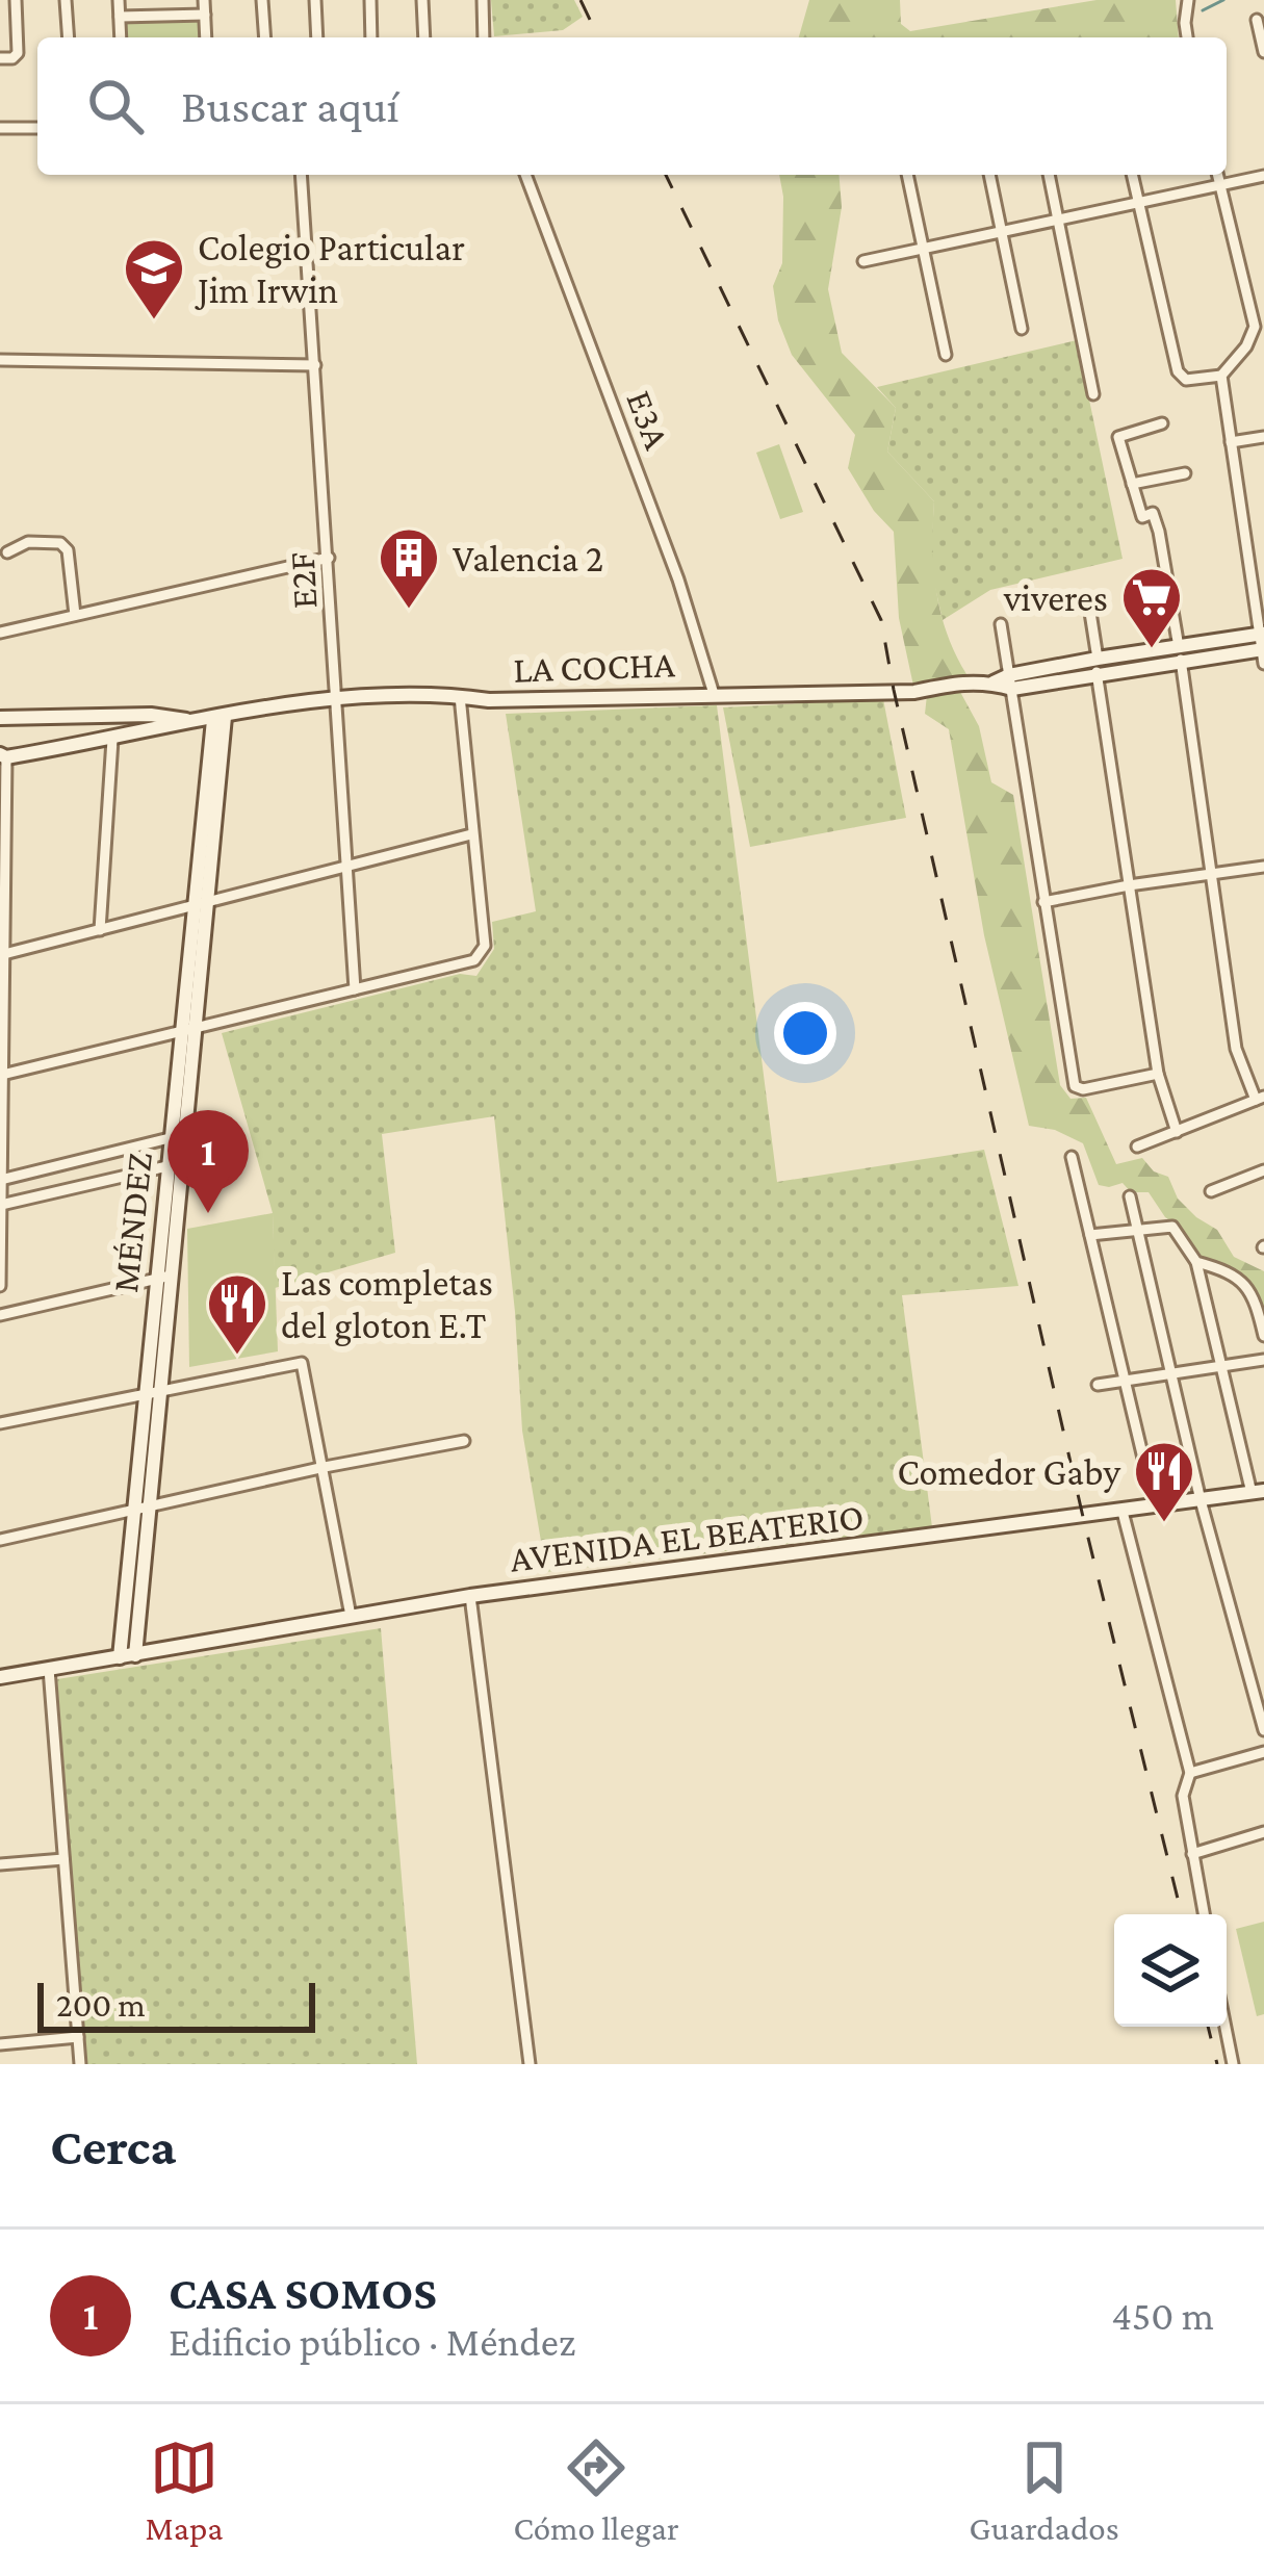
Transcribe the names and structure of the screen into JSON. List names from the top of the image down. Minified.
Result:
{"streets":{"street":["E3A","E2F","LA COCHA","MÉNDEZ","AVENIDA EL BEATERIO"]},"crossings":[["E3A","LA COCHA"],["E2F","LA COCHA"],["LA COCHA","MÉNDEZ"],["MÉNDEZ","AVENIDA EL BEATERIO"]],"places":{"school or university":["Colegio Particular Jim Irwin"],"building":["Valencia 2"],"supermarket":["viveres"],"restaurant":["Las completas del gloton E.T","Comedor Gaby"]},"scale_bar":"200 m","page":{"search":"Buscar aquí","pins":"1","scale":"200 m","heading":"Cerca","list":[{"mark":"1","name":"CASA SOMOS","note":"Edificio público · Méndez","value":"450 m"}],"nav":["Mapa","Cómo llegar","Guardados"]}}
